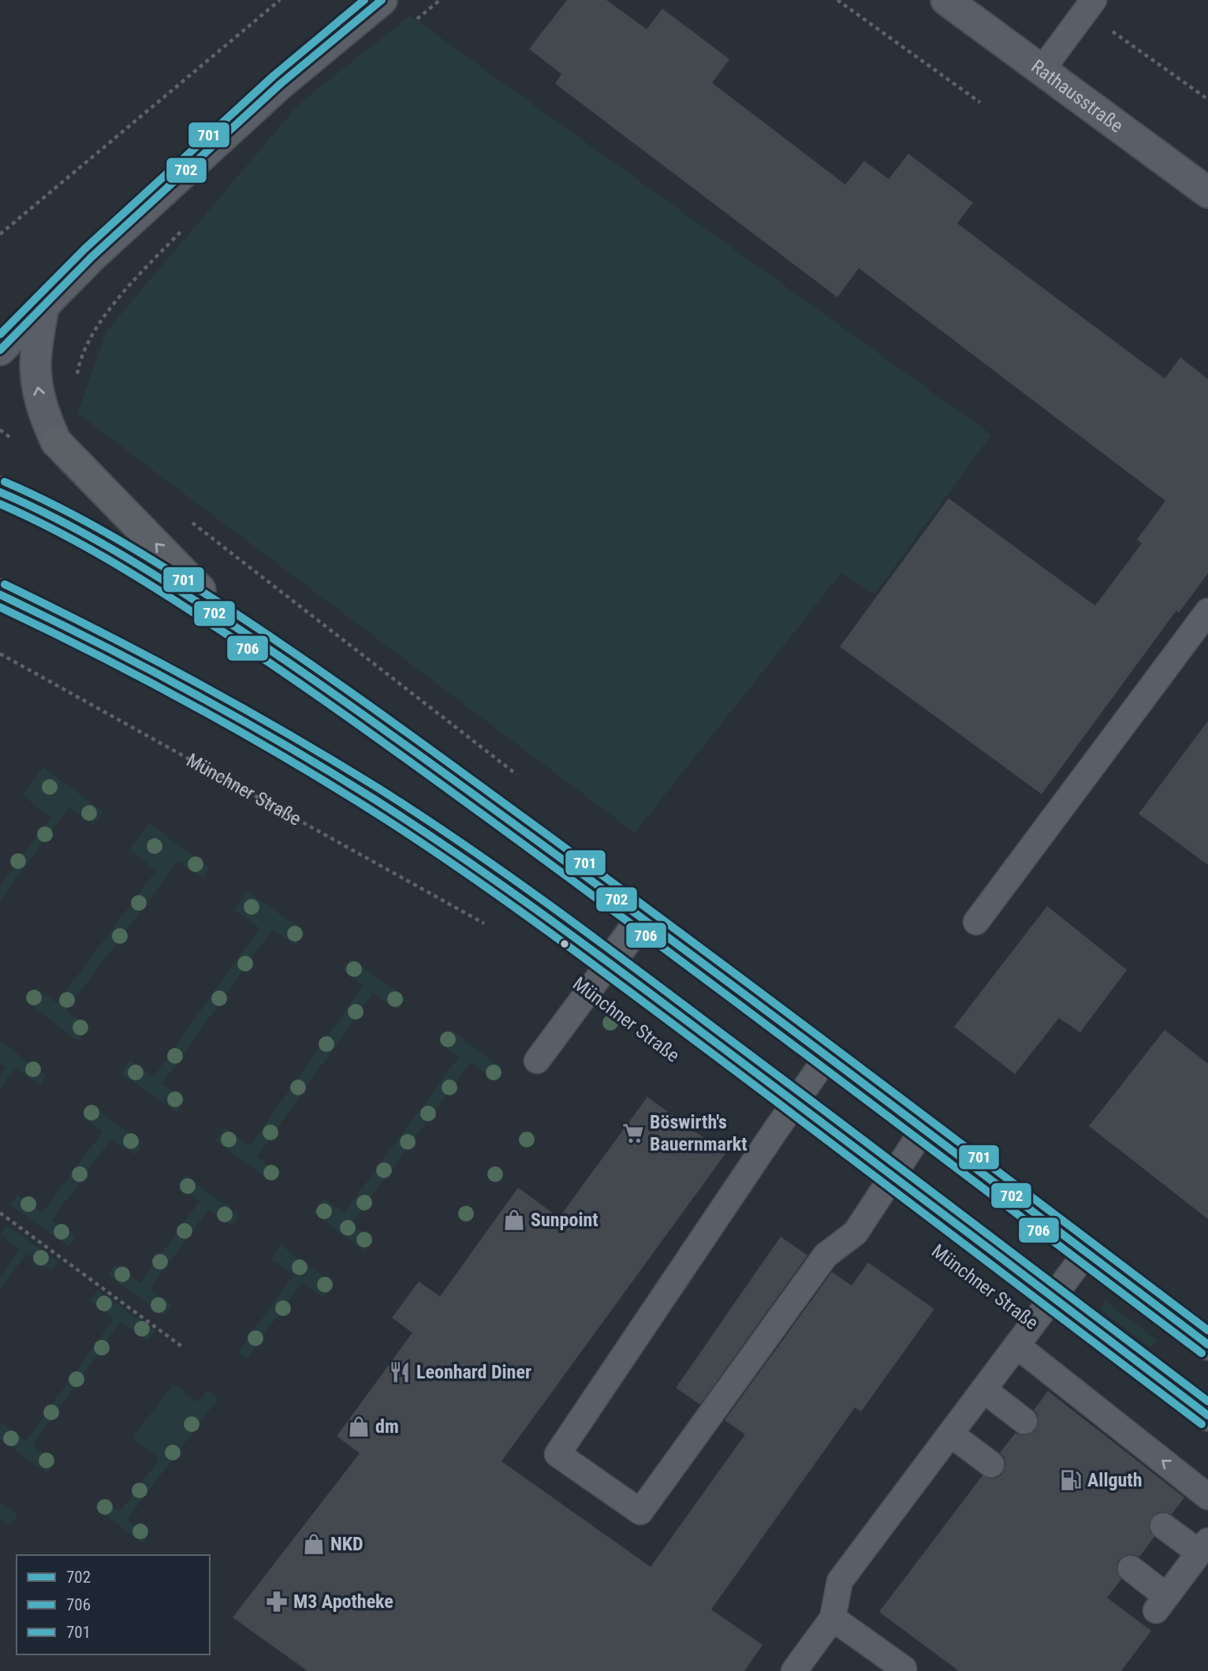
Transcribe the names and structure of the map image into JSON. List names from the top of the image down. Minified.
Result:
{"streets":{"main road":["Münchner Straße"],"street":["Rathausstraße"]},"places":{"supermarket":["Böswirth's Bauernmarkt"],"shop":["Sunpoint","dm","NKD"],"restaurant":["Leonhard Diner"],"fuel station":["Allguth"],"pharmacy":["M3 Apotheke"]},"lines":["transit line 702","transit line 701","transit line 706"],"legend":["702","706","701"]}
